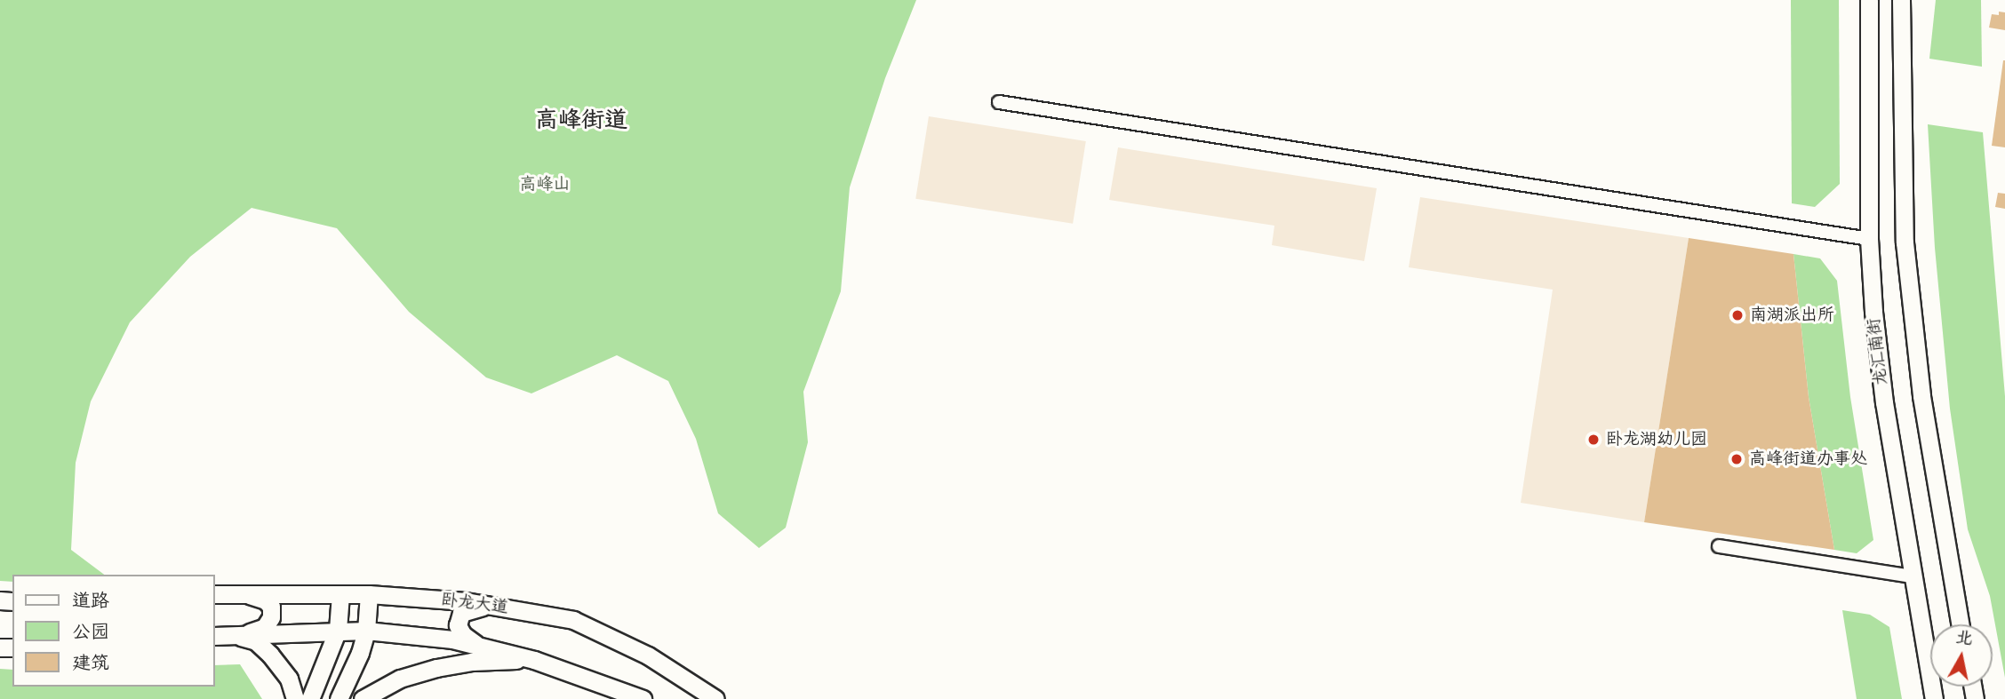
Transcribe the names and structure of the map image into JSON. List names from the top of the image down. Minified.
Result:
{"streets":{"main road":["龙汇南街","卧龙大道"]},"districts":["高峰街道"],"parks":["高峰山"],"places":["南湖派出所","卧龙湖幼儿园","高峰街道办事处"],"legend":["道路","公园","建筑"],"north":"top"}
